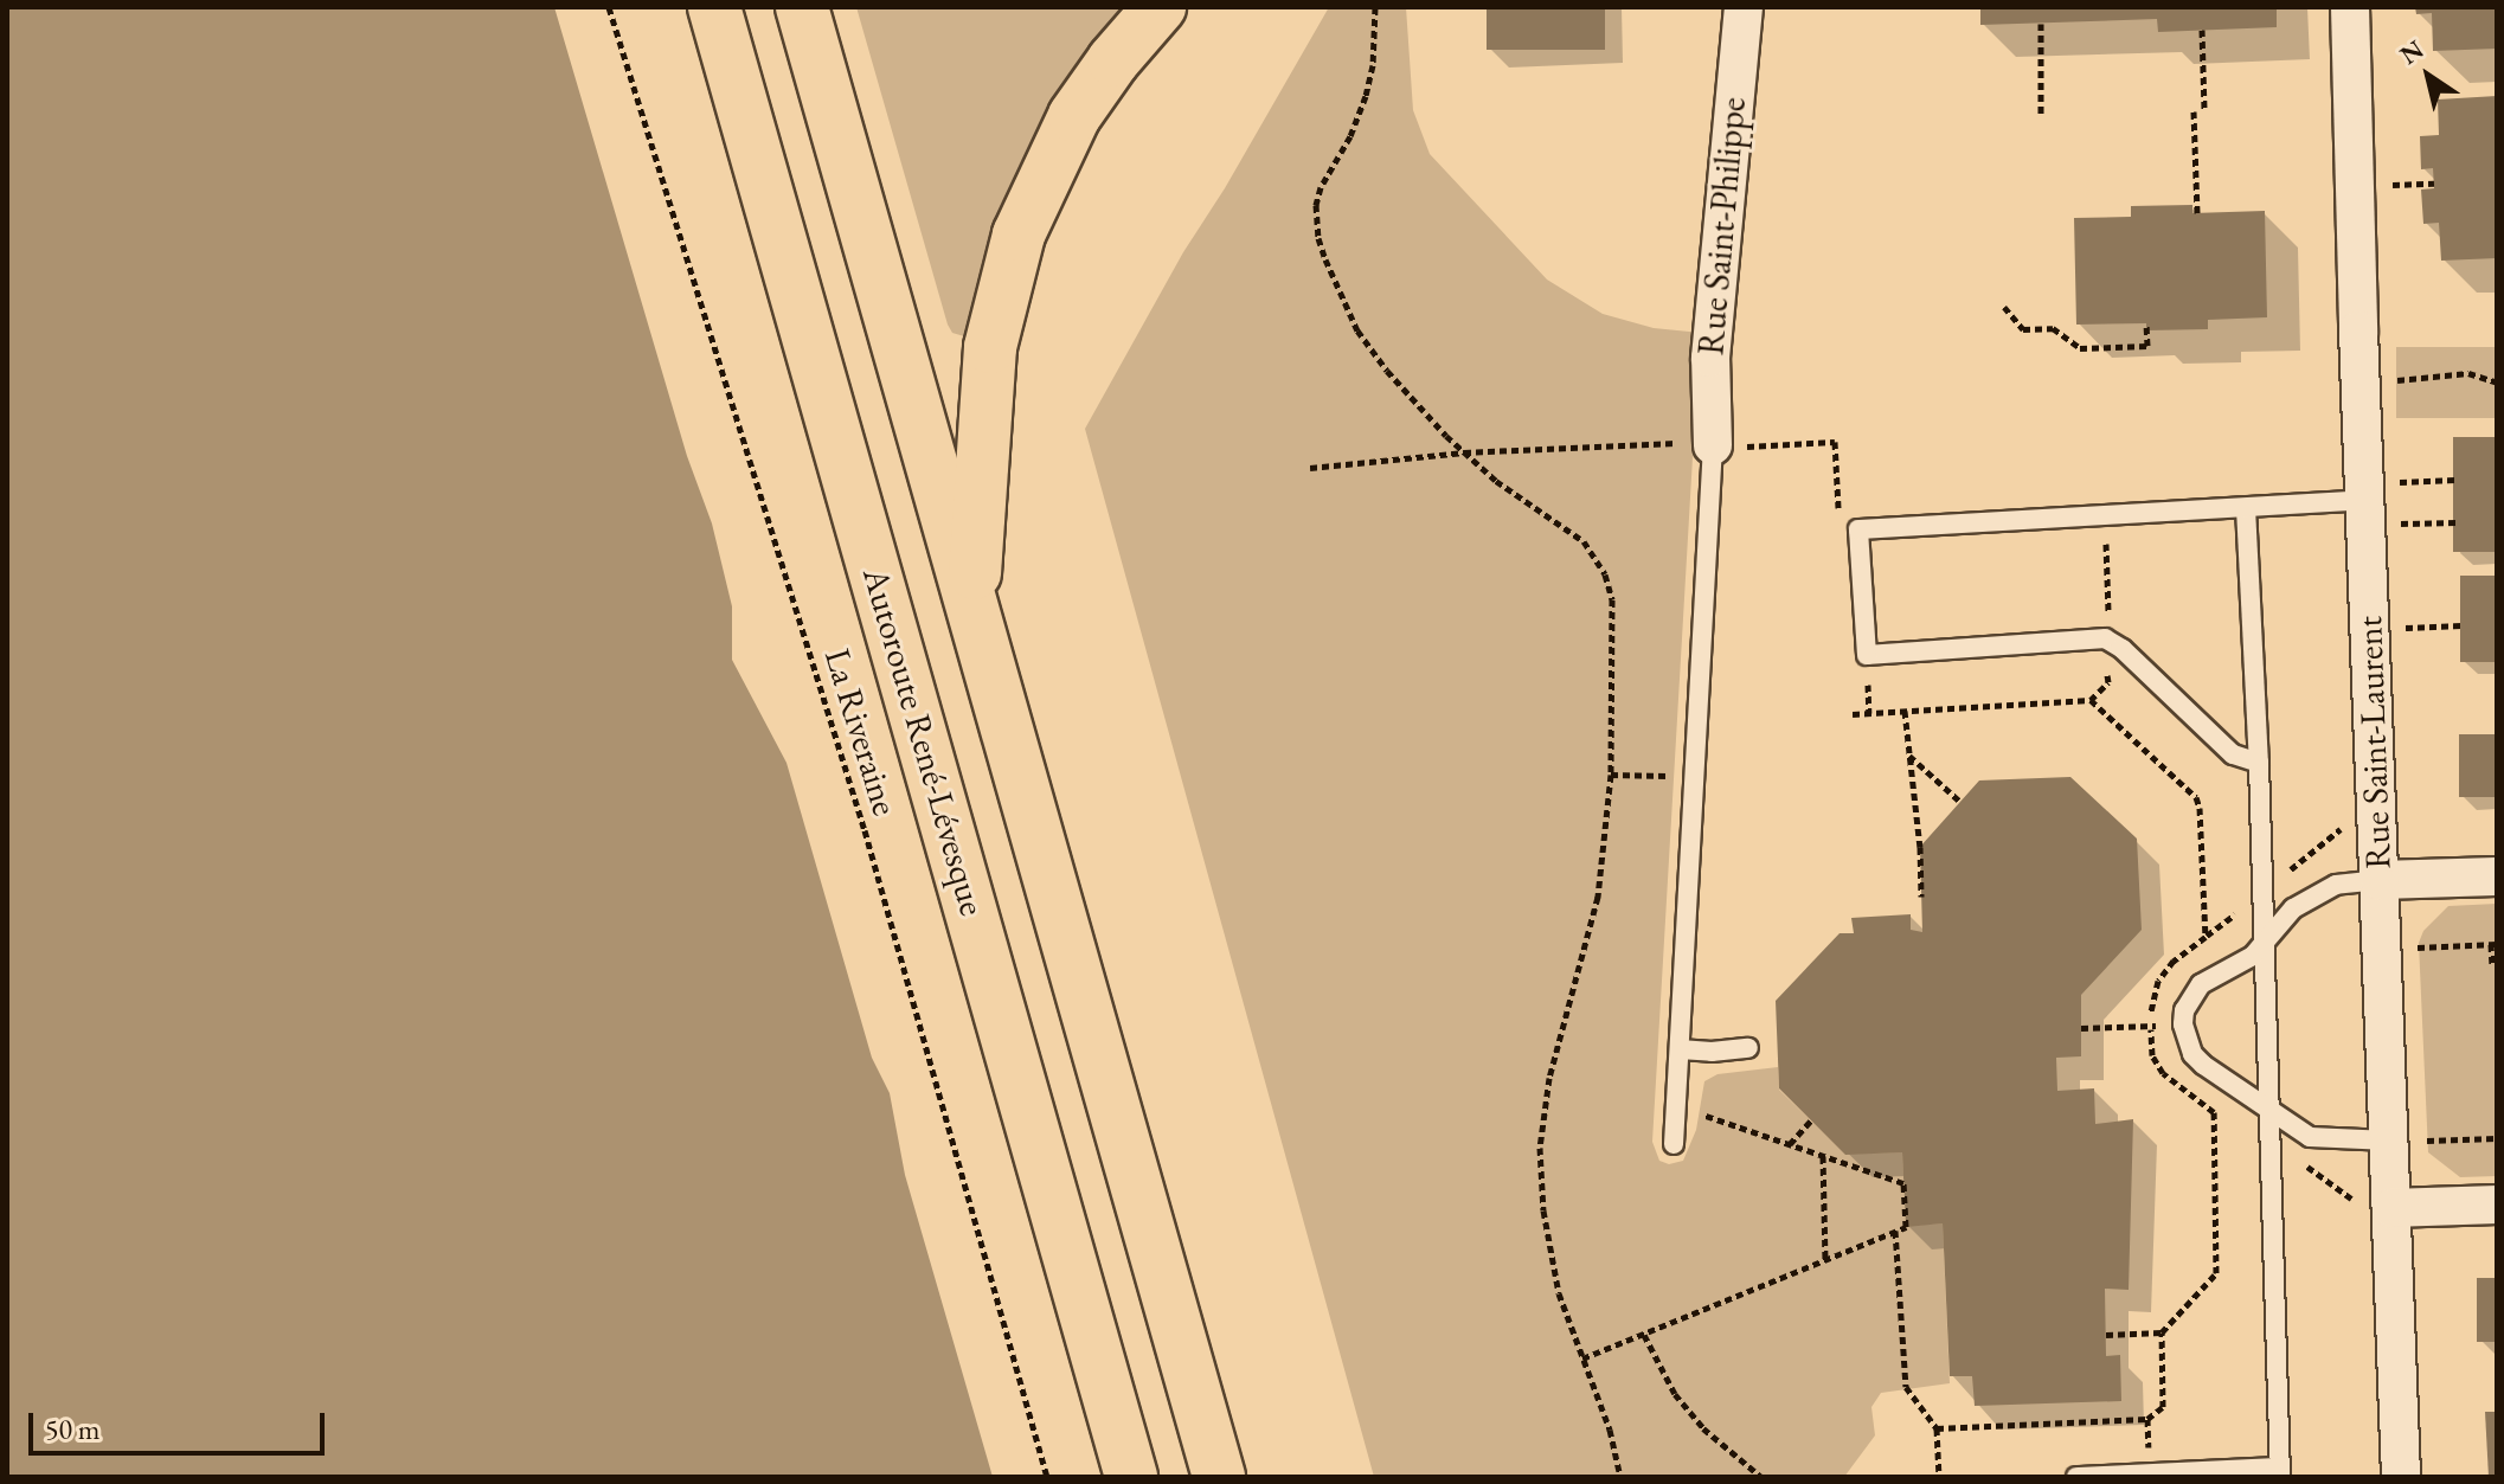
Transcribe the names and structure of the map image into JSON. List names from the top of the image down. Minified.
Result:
{"streets":{"highway":["Autoroute René-Lévesque"],"street":["Rue Saint-Philippe","Rue Saint-Laurent"],"path":["La Riveraine"]},"scale_bar":"50 m","north":"top left"}
